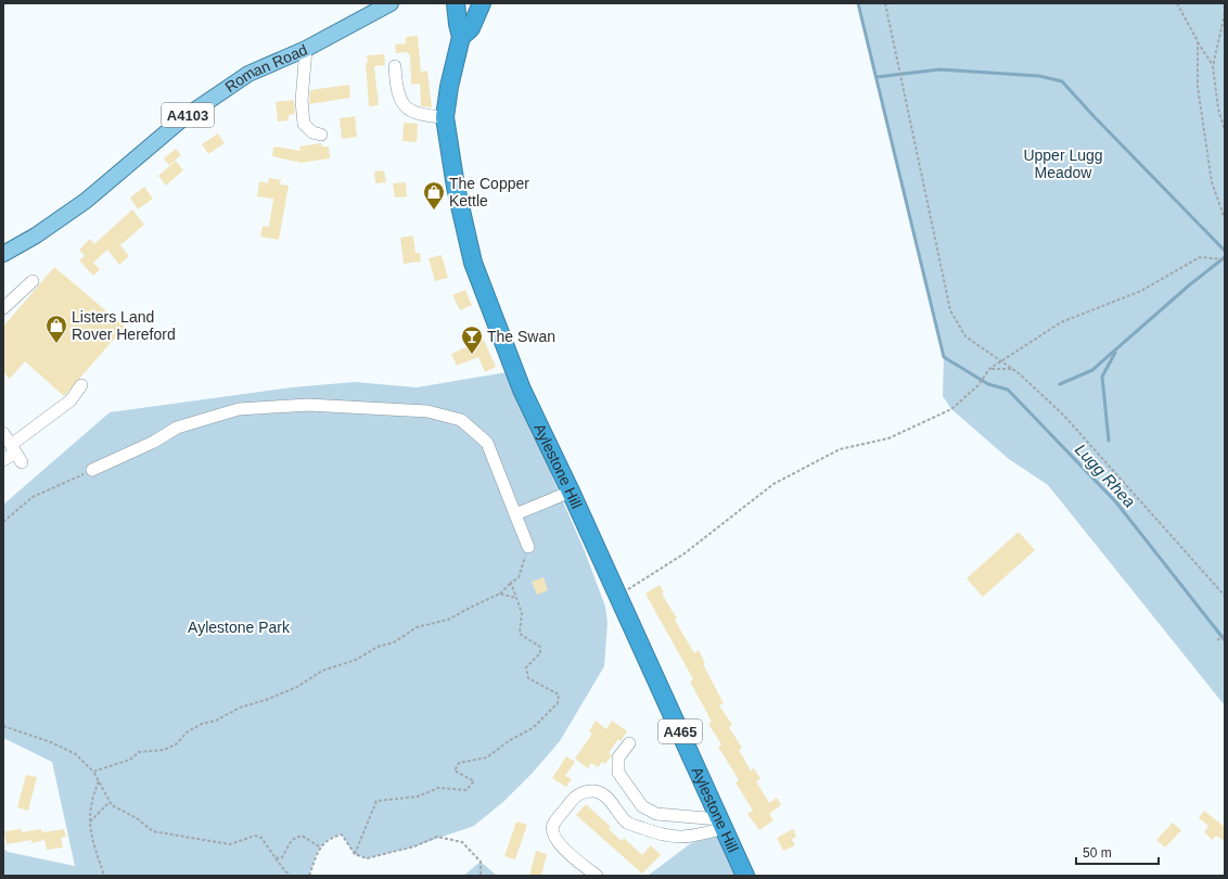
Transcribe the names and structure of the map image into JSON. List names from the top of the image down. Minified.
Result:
{"streets":{"highway":["Aylestone Hill","A465"],"main road":["Roman Road","A4103"]},"water":["Lugg Rhea"],"parks":["Upper Lugg Meadow","Aylestone Park"],"places":{"shop":["The Copper Kettle","Listers Land Rover Hereford"],"bar":["The Swan"]},"scale_bar":"50 m"}
